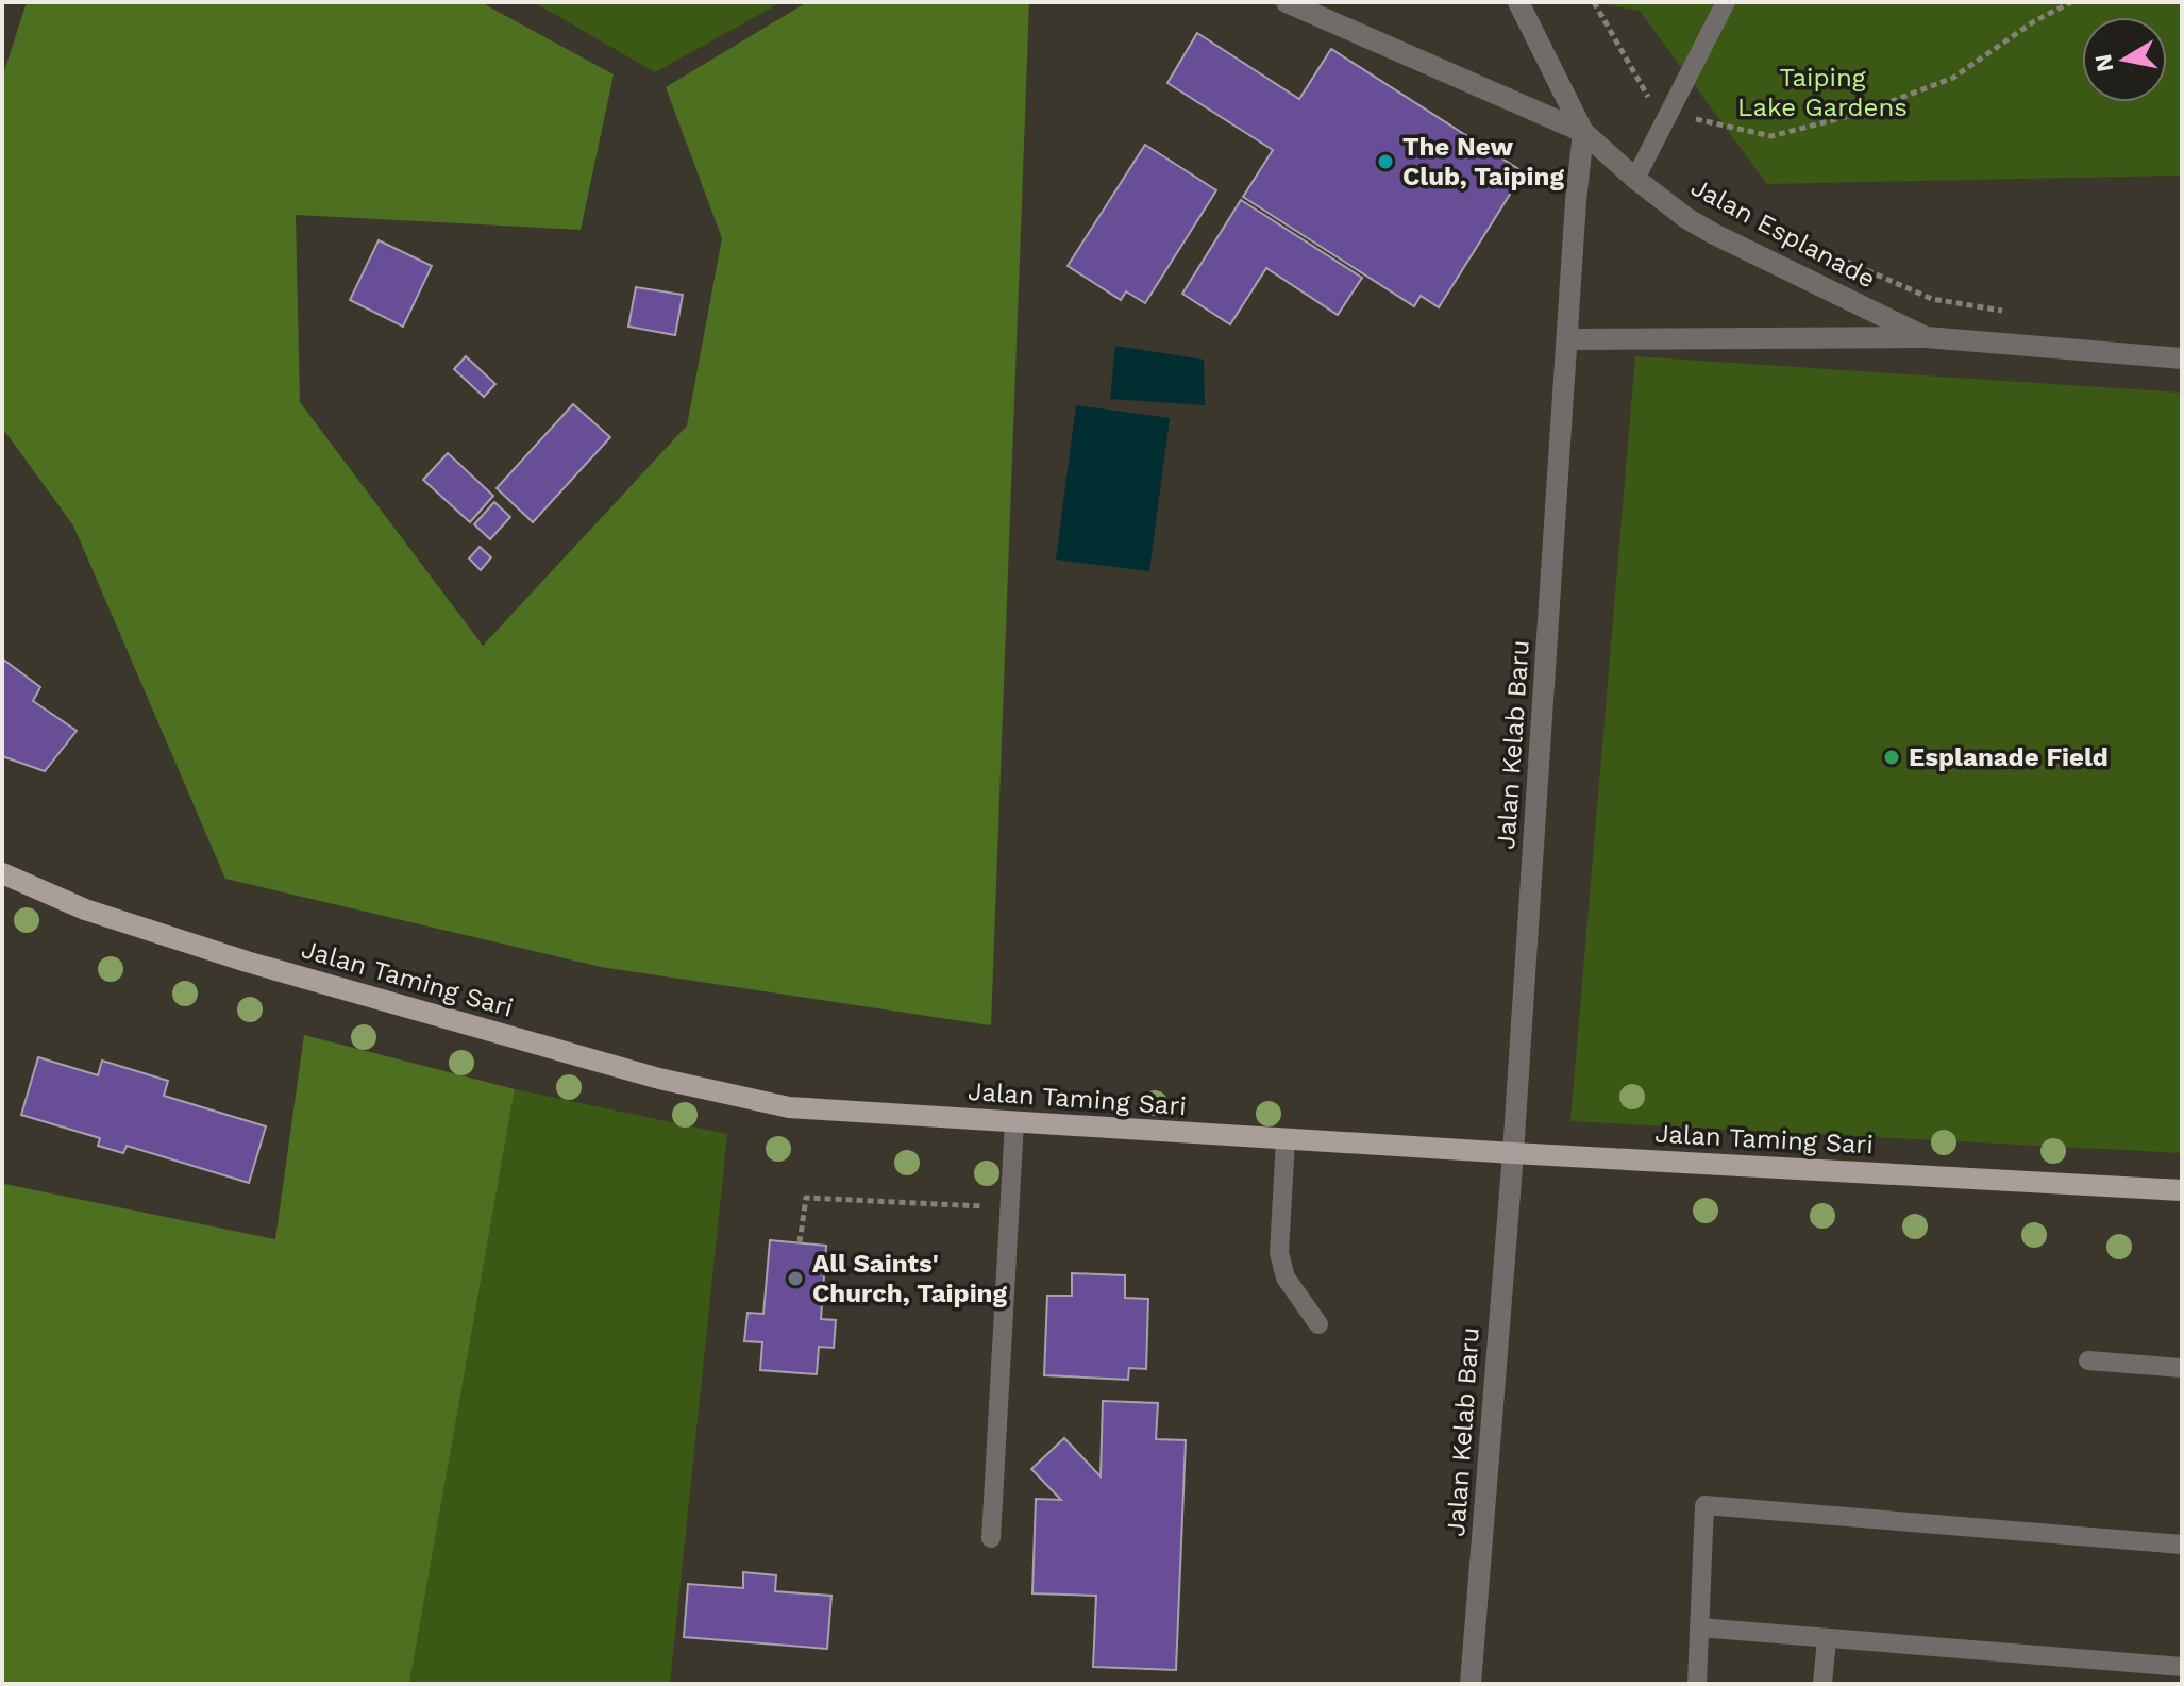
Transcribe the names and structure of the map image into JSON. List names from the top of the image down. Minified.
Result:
{"streets":{"main road":["Jalan Taming Sari"],"street":["Jalan Esplanade","Jalan Kelab Baru"]},"crossings":[["Jalan Esplanade","Jalan Kelab Baru"],["Jalan Kelab Baru","Jalan Taming Sari"]],"parks":["Taiping Lake Gardens"],"places":["The New Club, Taiping","Esplanade Field","All Saints' Church, Taiping"],"north":"left"}
